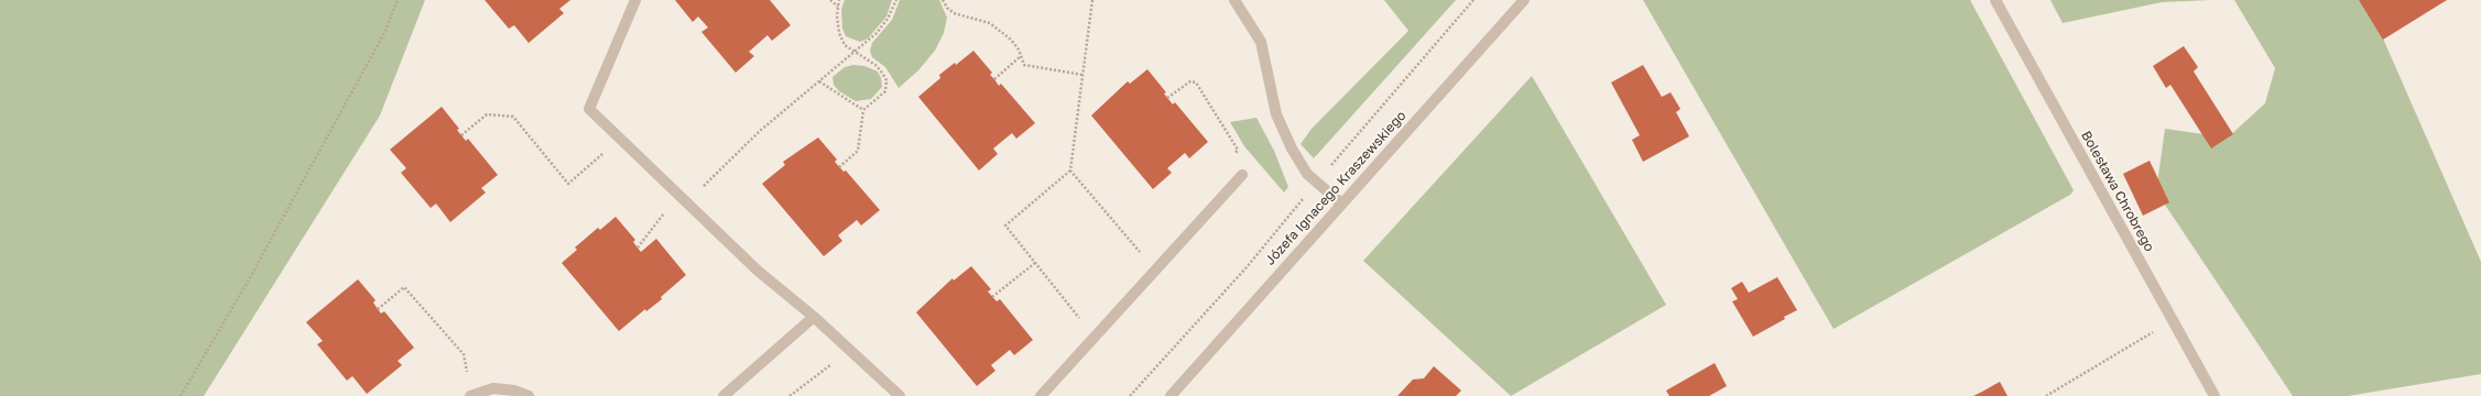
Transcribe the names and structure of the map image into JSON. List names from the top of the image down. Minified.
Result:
{"streets":{"street":["Józefa Ignacego Kraszewskiego","Bolesława Chrobrego"]}}
